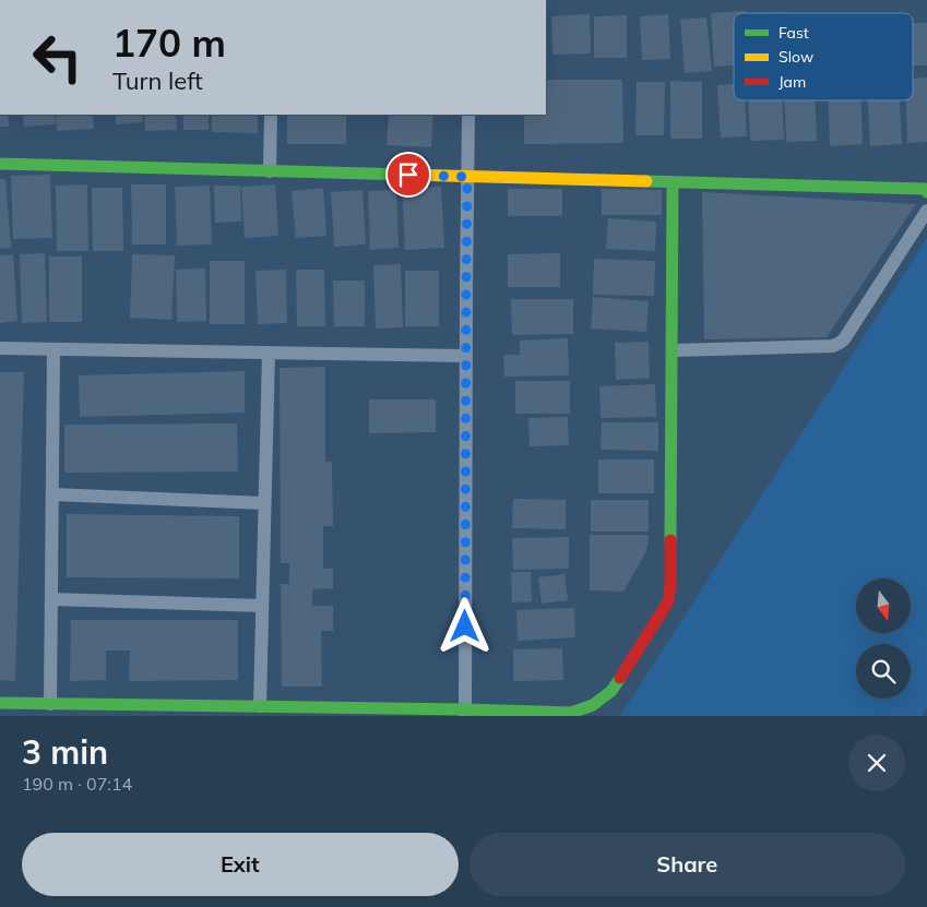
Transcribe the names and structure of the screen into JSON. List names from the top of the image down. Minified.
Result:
{"legend":["Fast","Slow","Jam"],"north":"bottom","page":{"turn":["170 m","Turn left"],"heading":["3 min","190 m · 07:14"],"buttons":["Exit","Share"]}}
